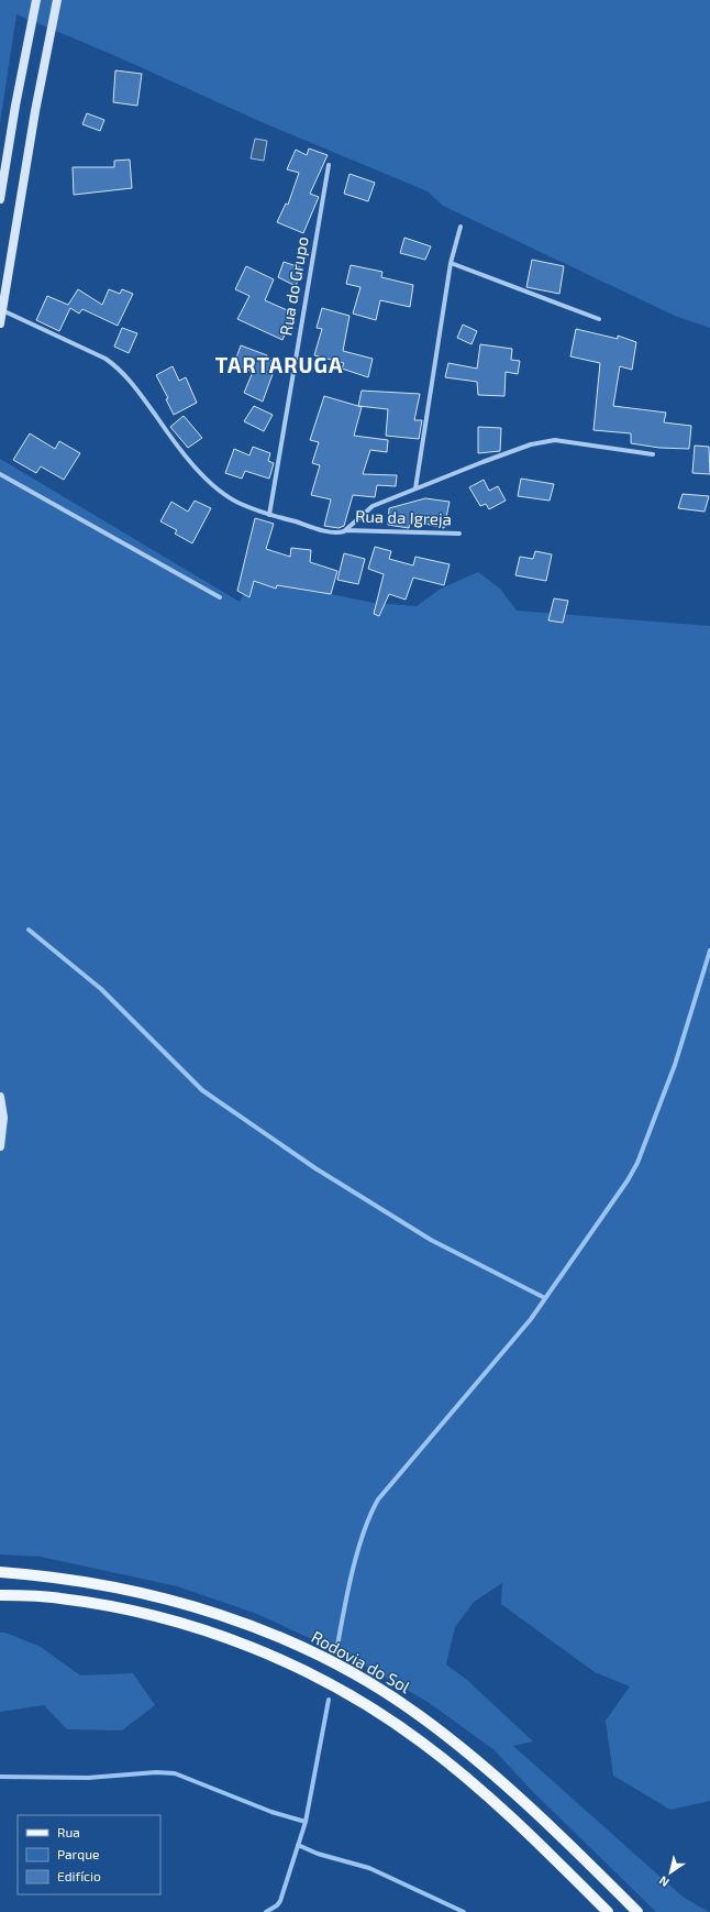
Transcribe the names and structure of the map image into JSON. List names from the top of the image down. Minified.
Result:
{"streets":{"main road":["Rodovia do Sol"],"street":["Rua do Grupo","Rua da Igreja"]},"districts":["TARTARUGA"],"legend":["Rua","Parque","Edifício"],"north":"bottom left"}
